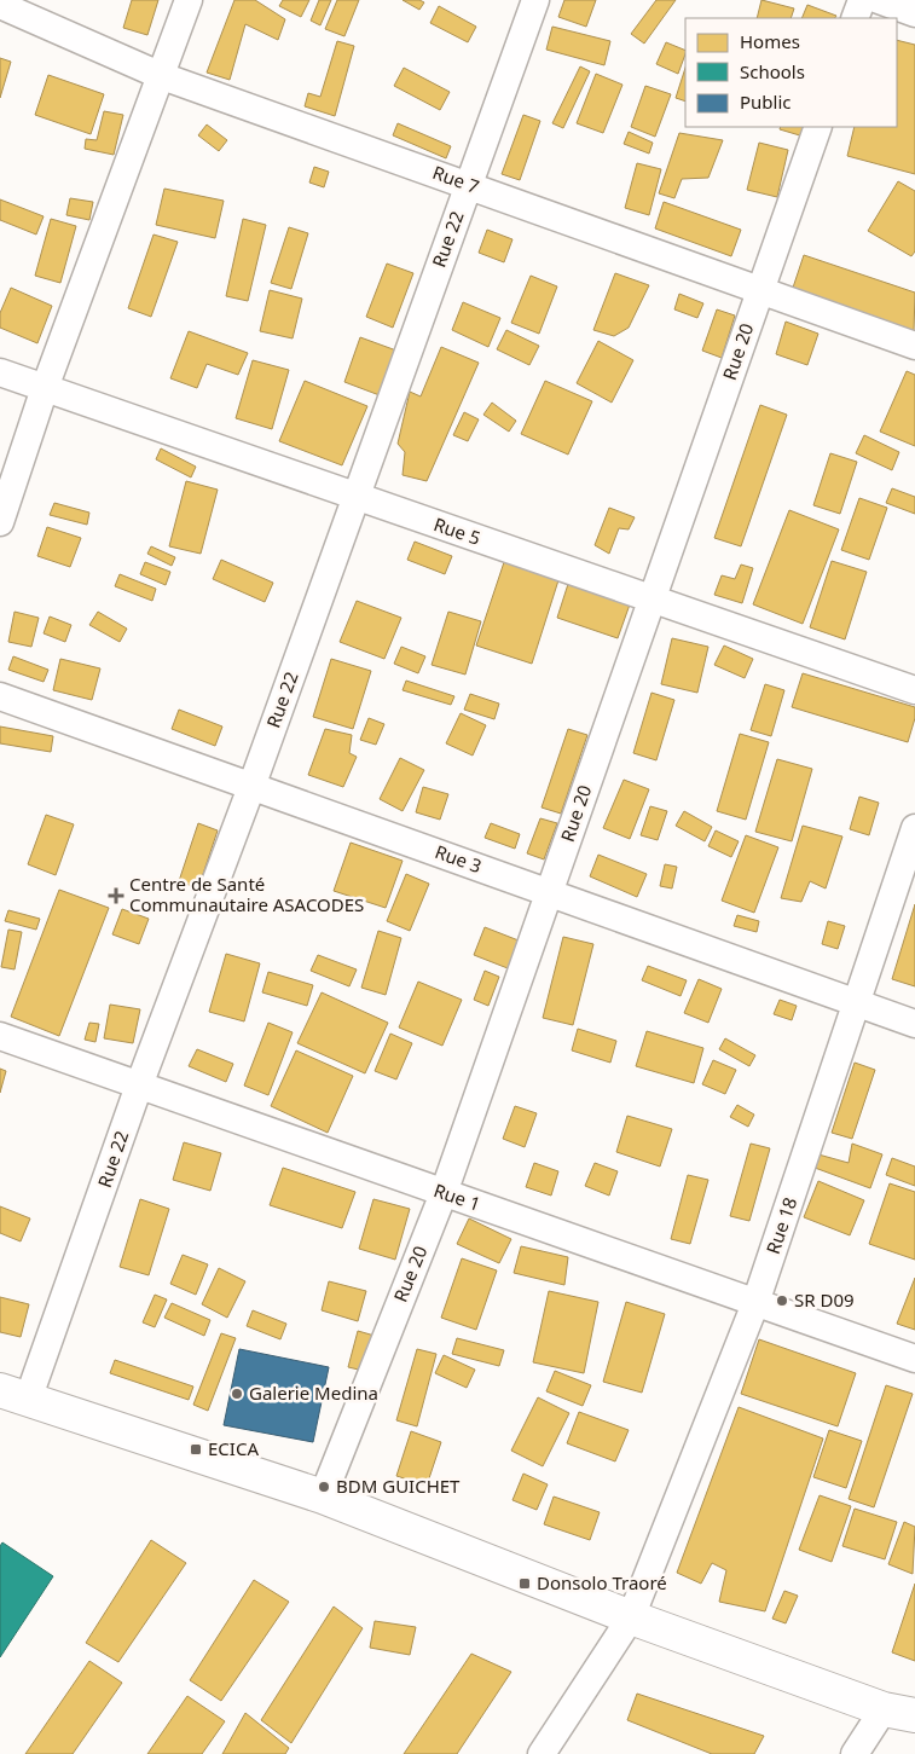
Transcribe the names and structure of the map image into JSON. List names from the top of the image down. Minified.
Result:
{"streets":{"street":["Rue 7","Rue 22","Rue 20","Rue 5","Rue 3","Rue 1","Rue 18"]},"crossings":[["Rue 7","Rue 22"],["Rue 7","Rue 20"],["Rue 22","Rue 5"],["Rue 22","Rue 3"],["Rue 22","Rue 1"],["Rue 20","Rue 5"],["Rue 20","Rue 3"],["Rue 20","Rue 1"],["Rue 3","Rue 18"],["Rue 1","Rue 18"]],"places":{"health":["Centre de Santé Communautaire ASACODES"],"other":["SR D09","Galerie Medina","BDM GUICHET"],"transit":["ECICA","Donsolo Traoré"]},"legend":["Homes","Schools","Public"]}
